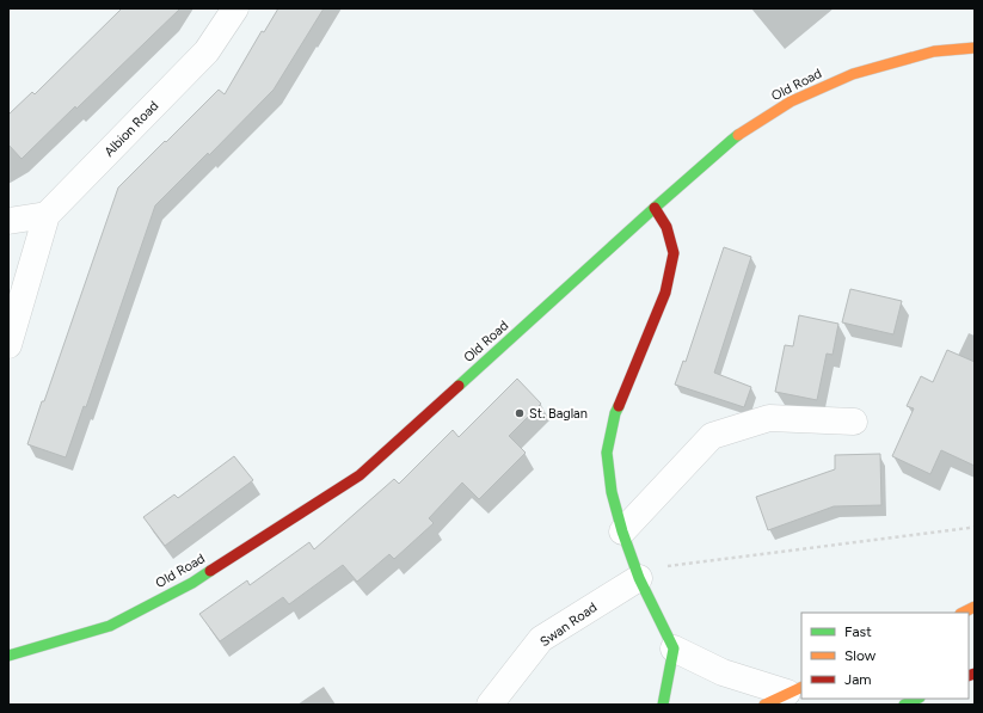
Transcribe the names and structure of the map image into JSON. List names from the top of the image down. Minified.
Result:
{"streets":{"street":["Old Road","Albion Road","Swan Road"]},"places":["St. Baglan"],"legend":["Fast","Slow","Jam"]}
